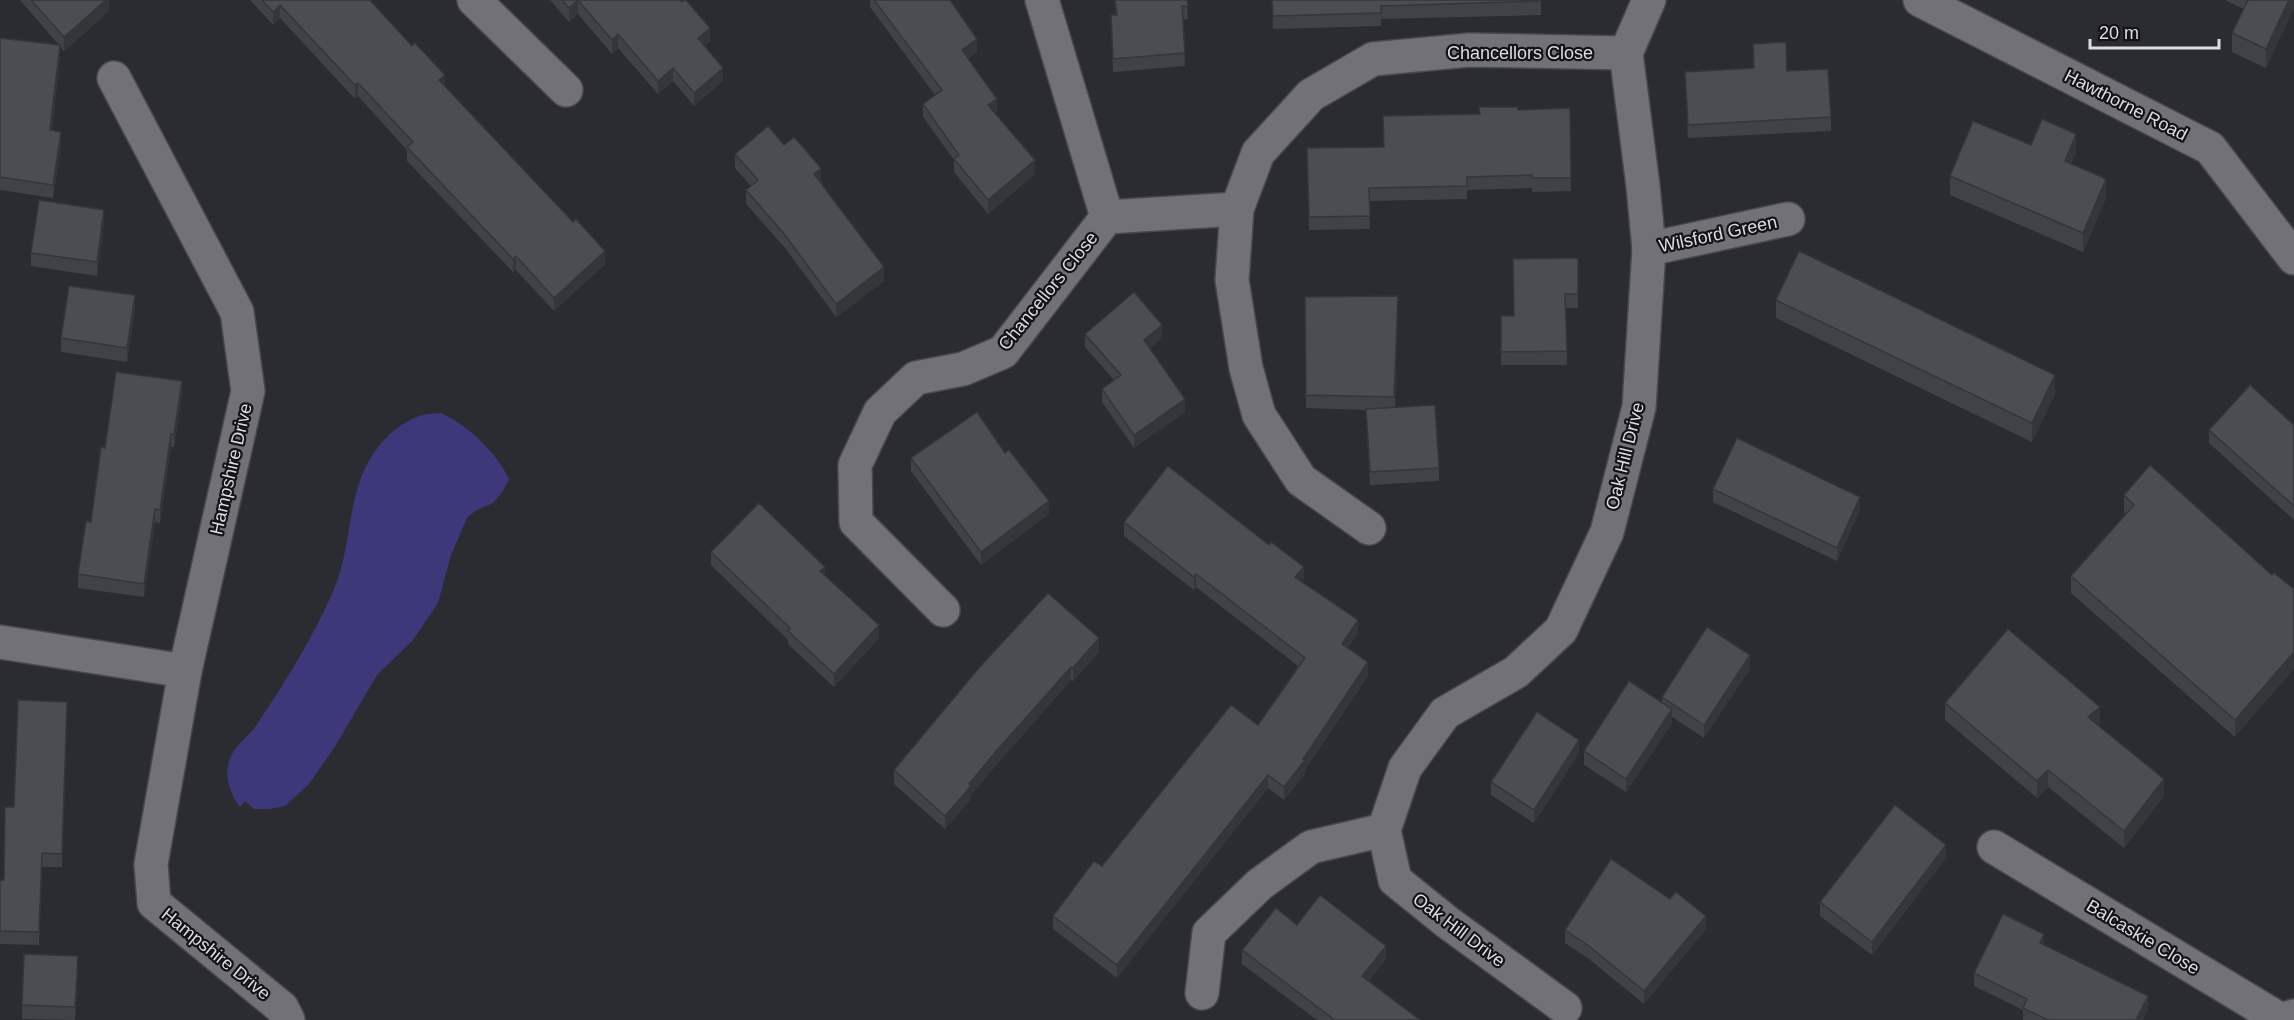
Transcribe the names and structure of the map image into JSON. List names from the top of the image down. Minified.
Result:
{"streets":{"street":["Chancellors Close","Hawthorne Road","Wilsford Green","Oak Hill Drive","Hampshire Drive","Balcaskie Close"]},"crossings":[["Chancellors Close","Oak Hill Drive"],["Wilsford Green","Oak Hill Drive"]],"scale_bar":"20 m"}
